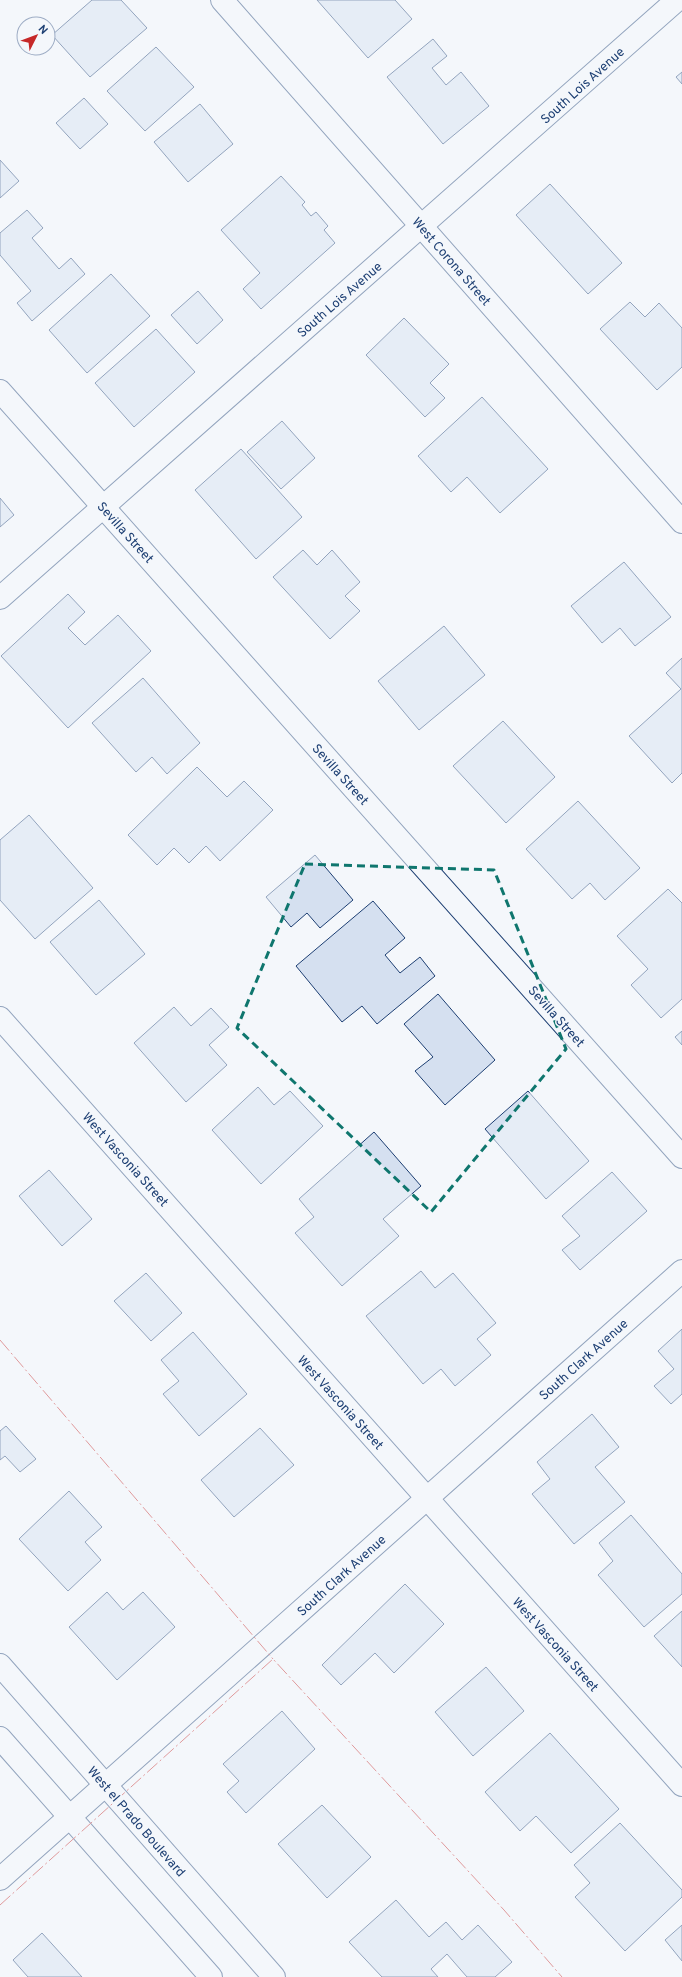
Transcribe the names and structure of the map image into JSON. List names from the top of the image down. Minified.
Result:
{"streets":{"street":["South Lois Avenue","West Corona Street","Sevilla Street","West Vasconia Street","South Clark Avenue","West el Prado Boulevard"]},"crossings":[["South Lois Avenue","West Corona Street"],["South Lois Avenue","Sevilla Street"],["West Vasconia Street","South Clark Avenue"],["South Clark Avenue","West el Prado Boulevard"]],"north":"top right"}
